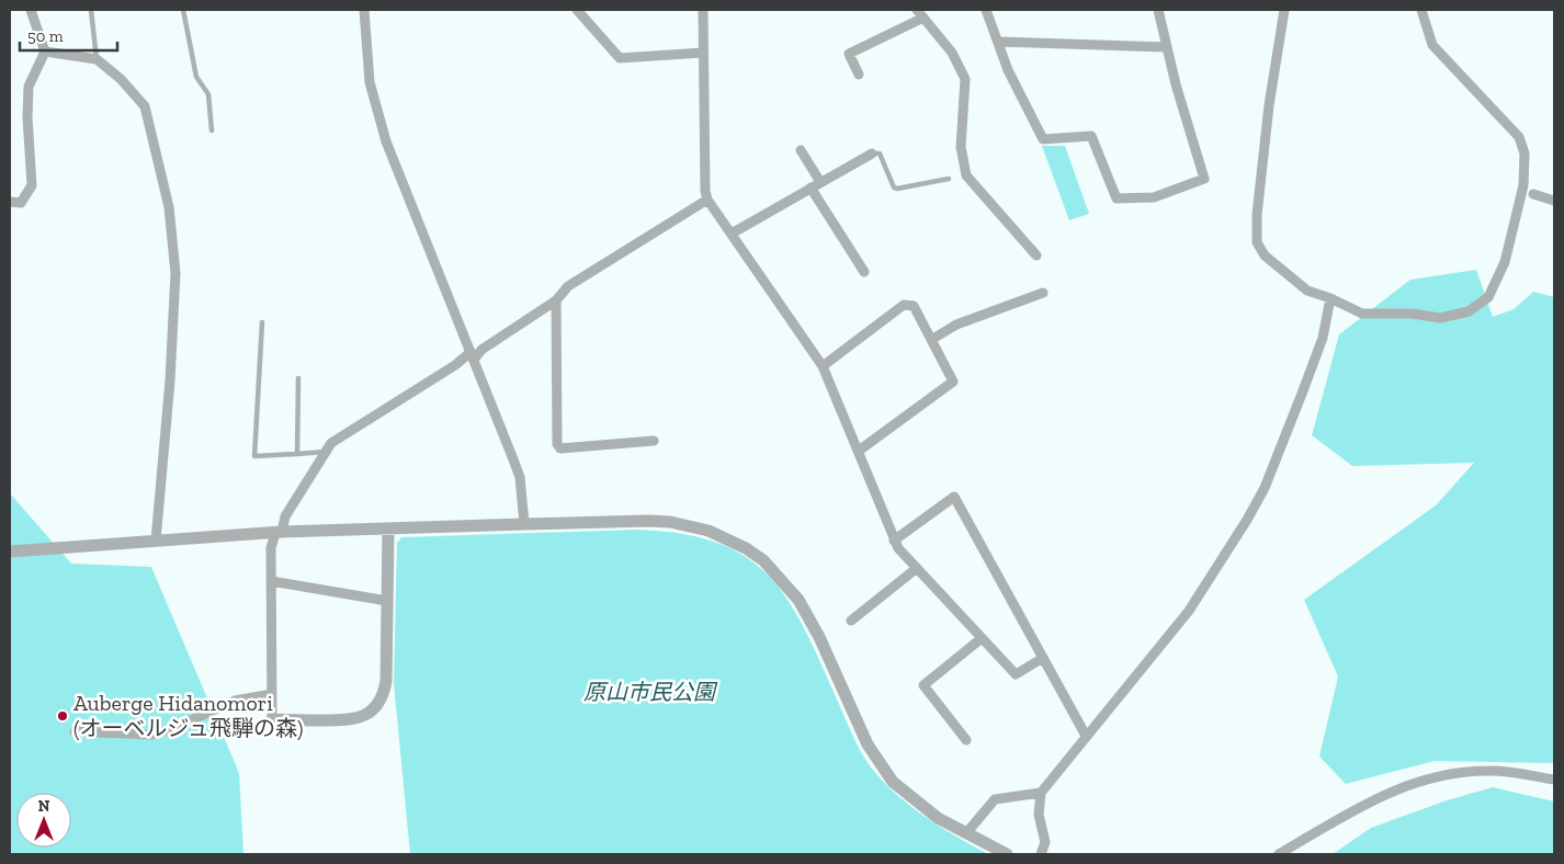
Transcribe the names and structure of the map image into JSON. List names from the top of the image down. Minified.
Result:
{"parks":["原山市民公園"],"places":["Auberge Hidanomori (オーベルジュ飛騨の森)"],"scale_bar":"50 m","north":"top"}
